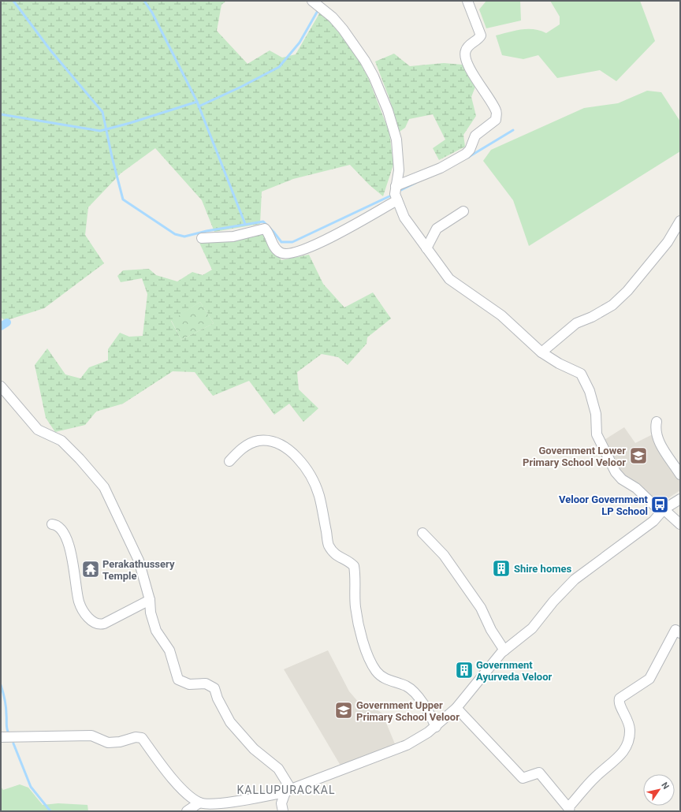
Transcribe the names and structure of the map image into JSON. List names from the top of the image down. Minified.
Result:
{"districts":["KALLUPURACKAL"],"places":{"school or university":["Government Lower Primary School Veloor","Government Upper Primary School Veloor"],"bus stop":["Veloor Government LP School"],"building":["Shire homes","Government Ayurveda Veloor"],"temple":["Perakathussery Temple"]},"north":"top right"}
